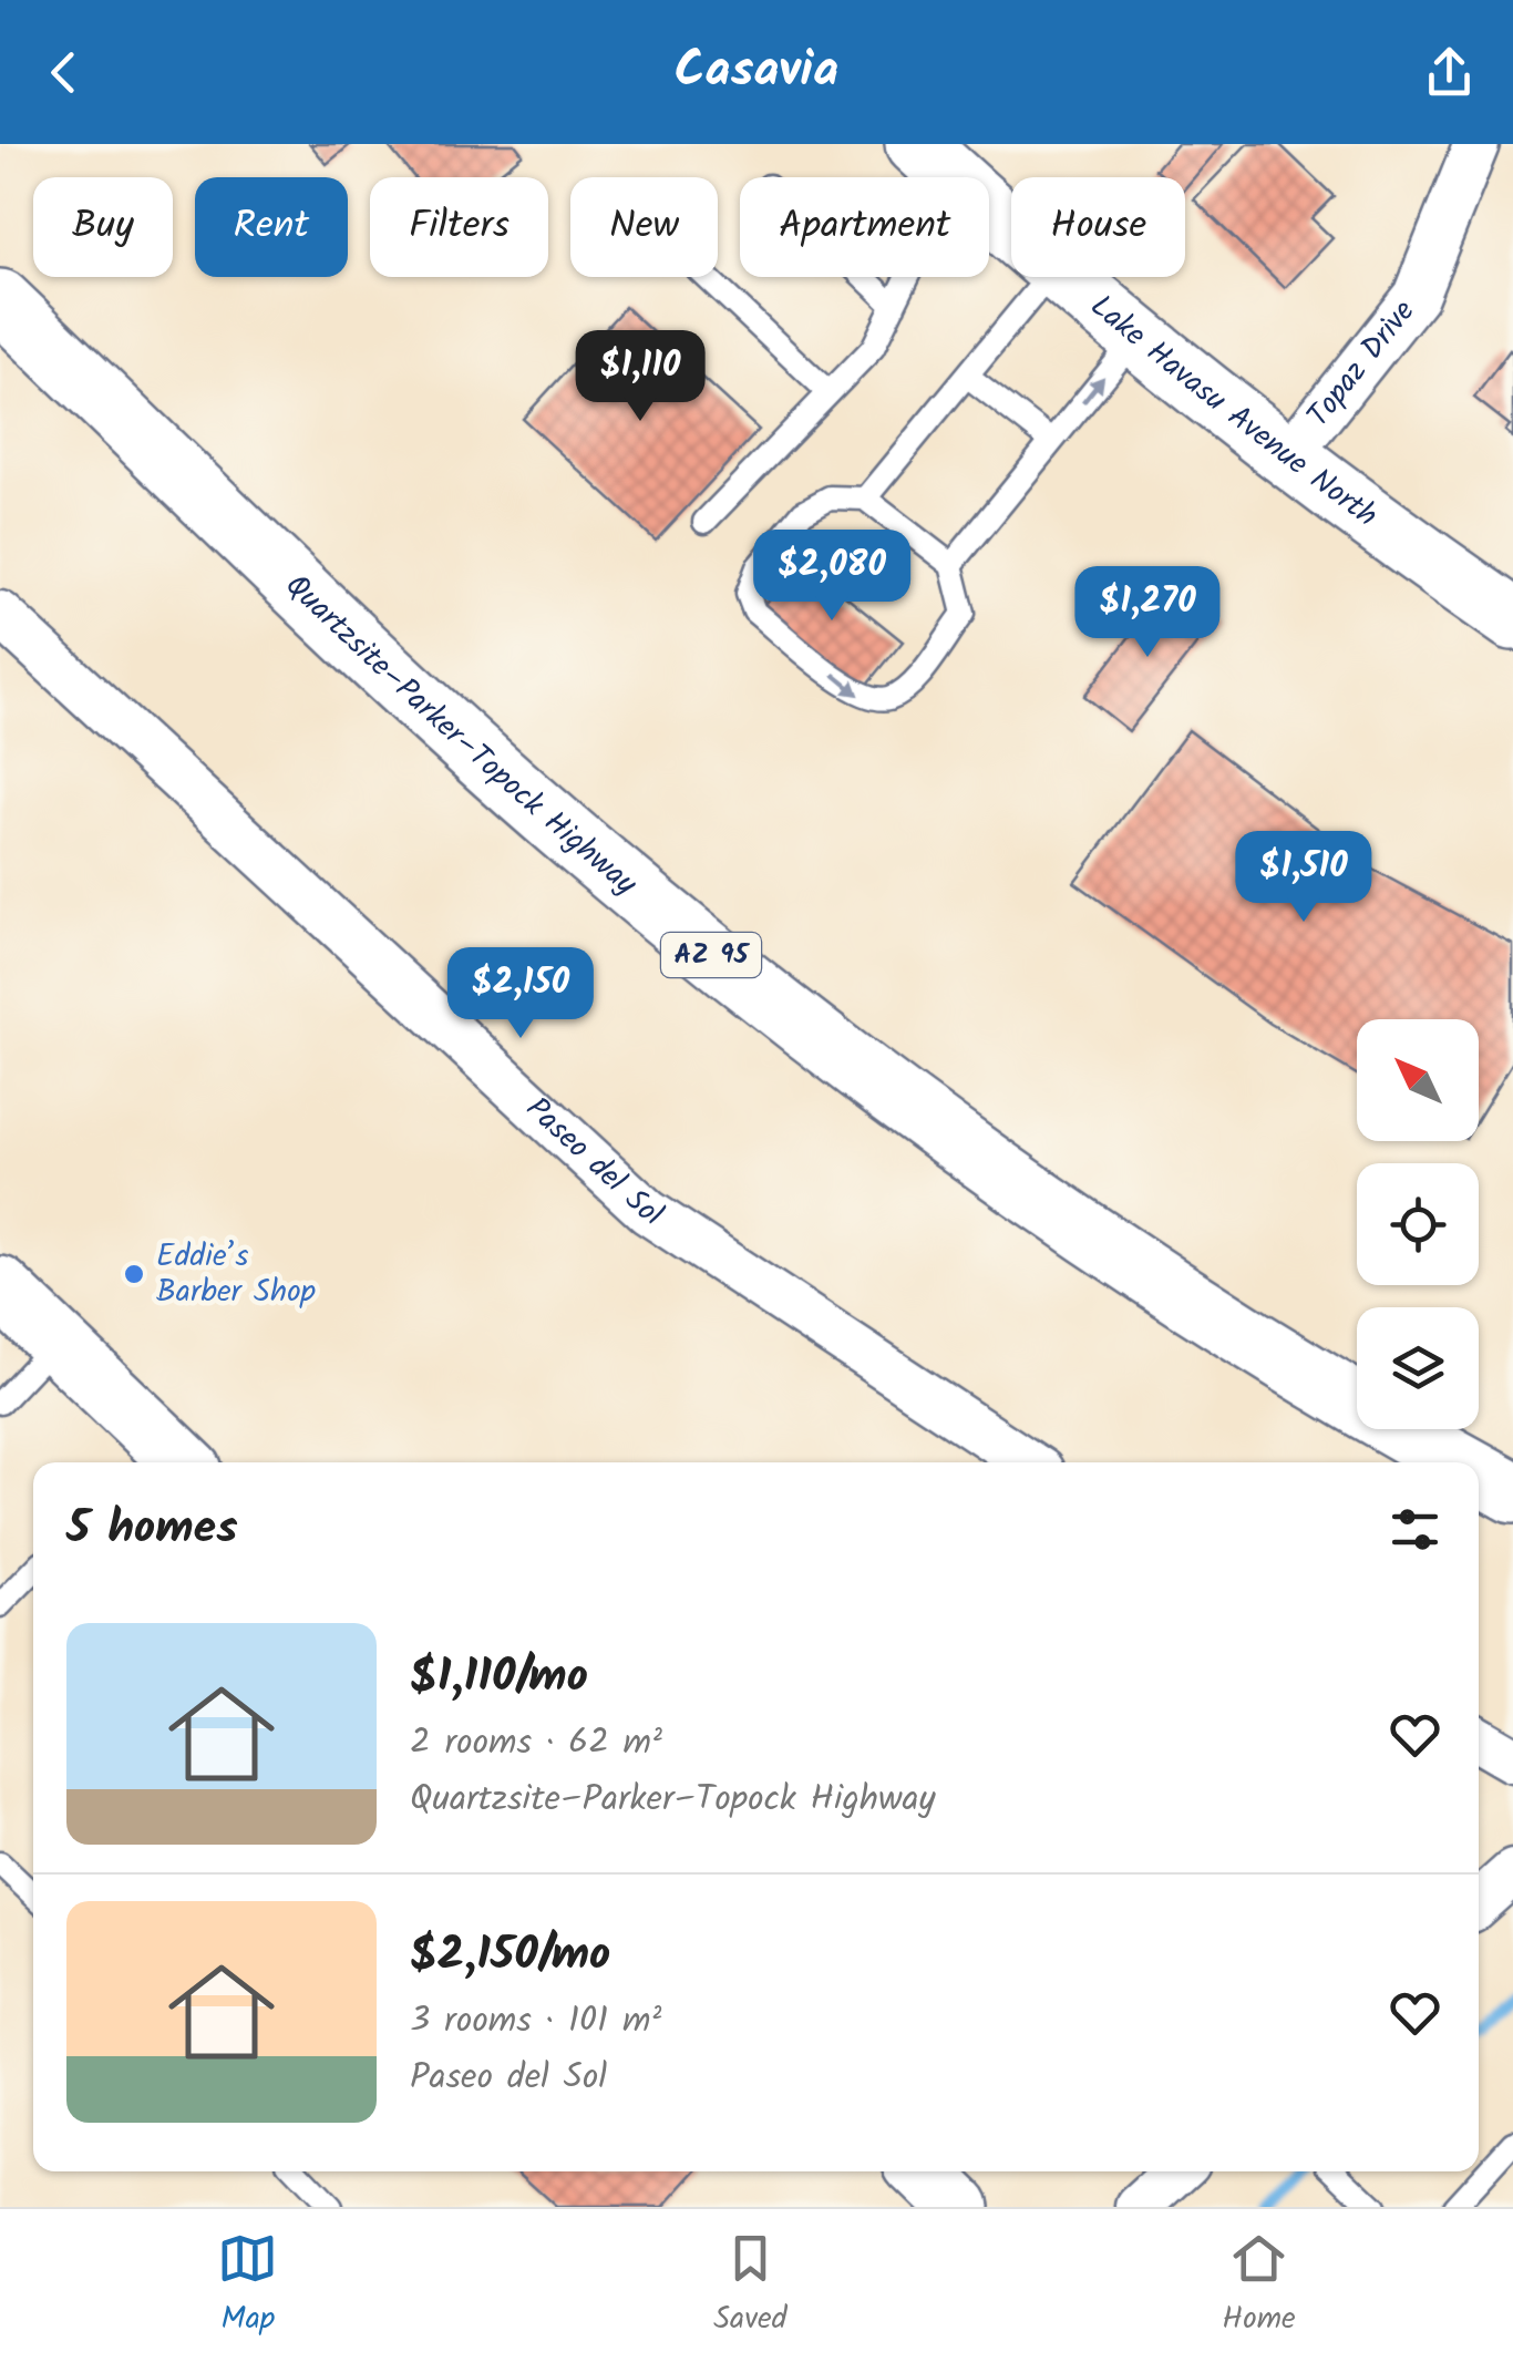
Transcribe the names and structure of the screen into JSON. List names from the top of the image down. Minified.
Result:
{"streets":{"main road":["Lake Havasu Avenue North","Quartzsite–Parker–Topock Highway","AZ 95"],"street":["Topaz Drive","Paseo del Sol"]},"crossings":[["Topaz Drive","Lake Havasu Avenue North"]],"places":["Eddie’s Barber Shop"],"north":"top left","page":{"header":"Casavia","chip":["Buy","Rent","Filters","New","Apartment","House"],"price":["$1,110","$2,080","$1,270","$1,510","$2,150"],"heading":"5 homes","list":[{"name":"$1,110/mo","note":"2 rooms · 62 m² · Quartzsite–Parker–Topock Highway"},{"name":"$2,150/mo","note":"3 rooms · 101 m² · Paseo del Sol"}],"tabs":["Map","Saved","Home"]}}
